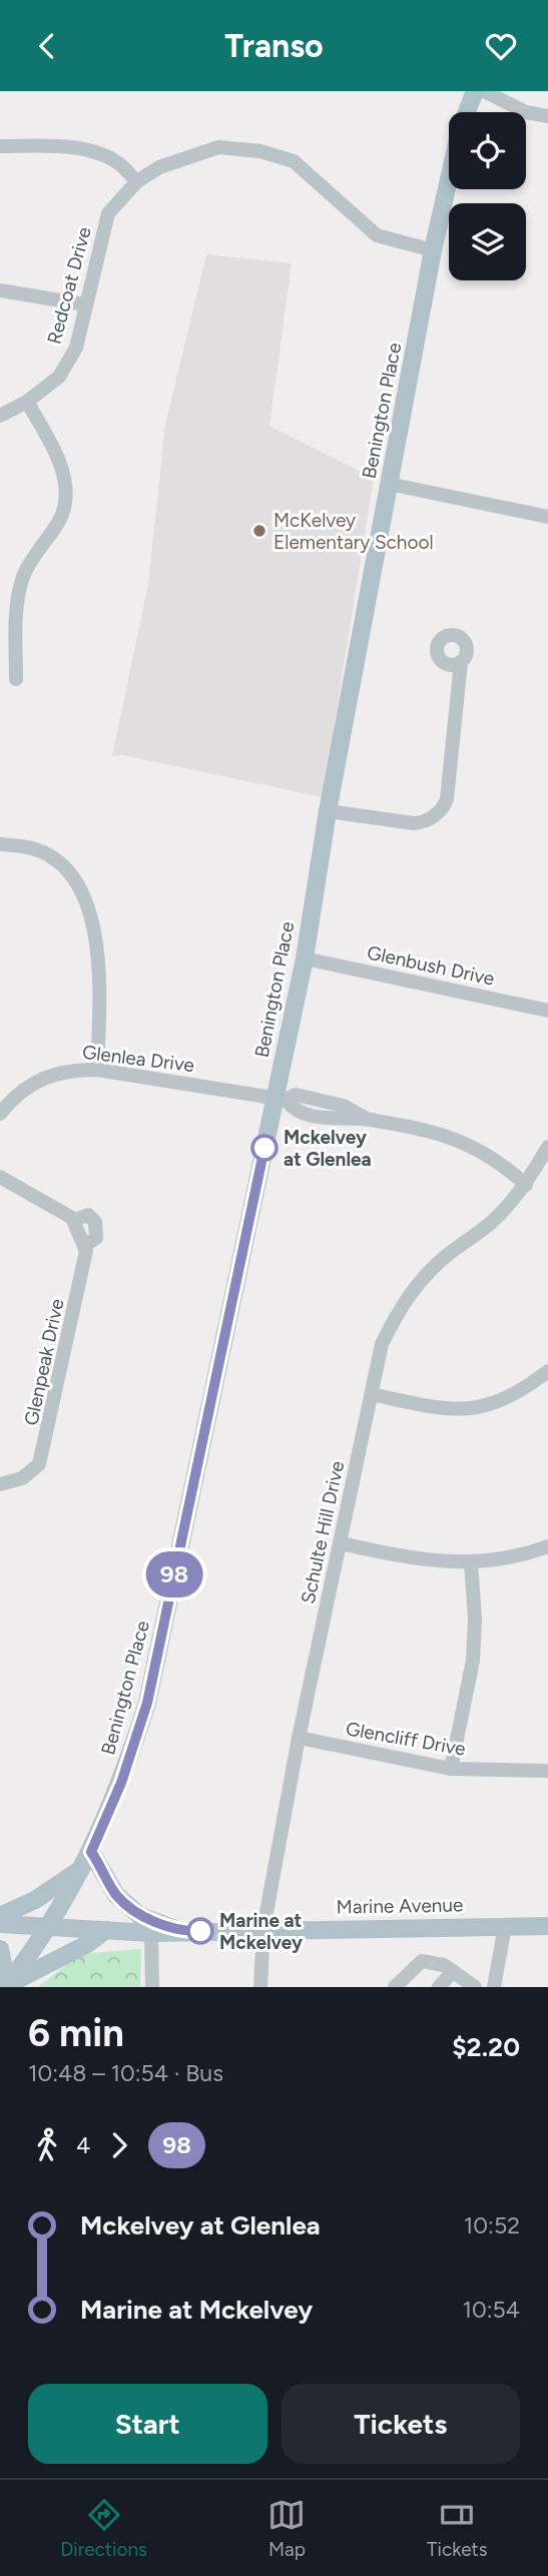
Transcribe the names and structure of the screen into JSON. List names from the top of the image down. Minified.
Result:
{"streets":{"main road":["Benington Place","Marine Avenue"],"street":["Redcoat Drive","Glenbush Drive","Glenlea Drive","Glenpeak Drive","Schulte Hill Drive","Glencliff Drive"]},"crossings":[["Redcoat Drive","Benington Place"],["Benington Place","Glenbush Drive"],["Benington Place","Glenlea Drive"],["Benington Place","Marine Avenue"],["Glenlea Drive","Schulte Hill Drive"],["Schulte Hill Drive","Glencliff Drive"],["Schulte Hill Drive","Marine Avenue"]],"places":["McKelvey Elementary School","Mckelvey at Glenlea","Marine at Mckelvey"],"lines":["bus line 98"],"page":{"header":"Transo","on_map":"98","heading":["6 min","10:48 – 10:54 · Bus","$2.20"],"legs":["4","98"],"list":[{"name":"Mckelvey at Glenlea","value":"10:52"},{"name":"Marine at Mckelvey","value":"10:54"}],"buttons":["Start","Tickets"],"tabs":["Directions","Map","Tickets"]}}
